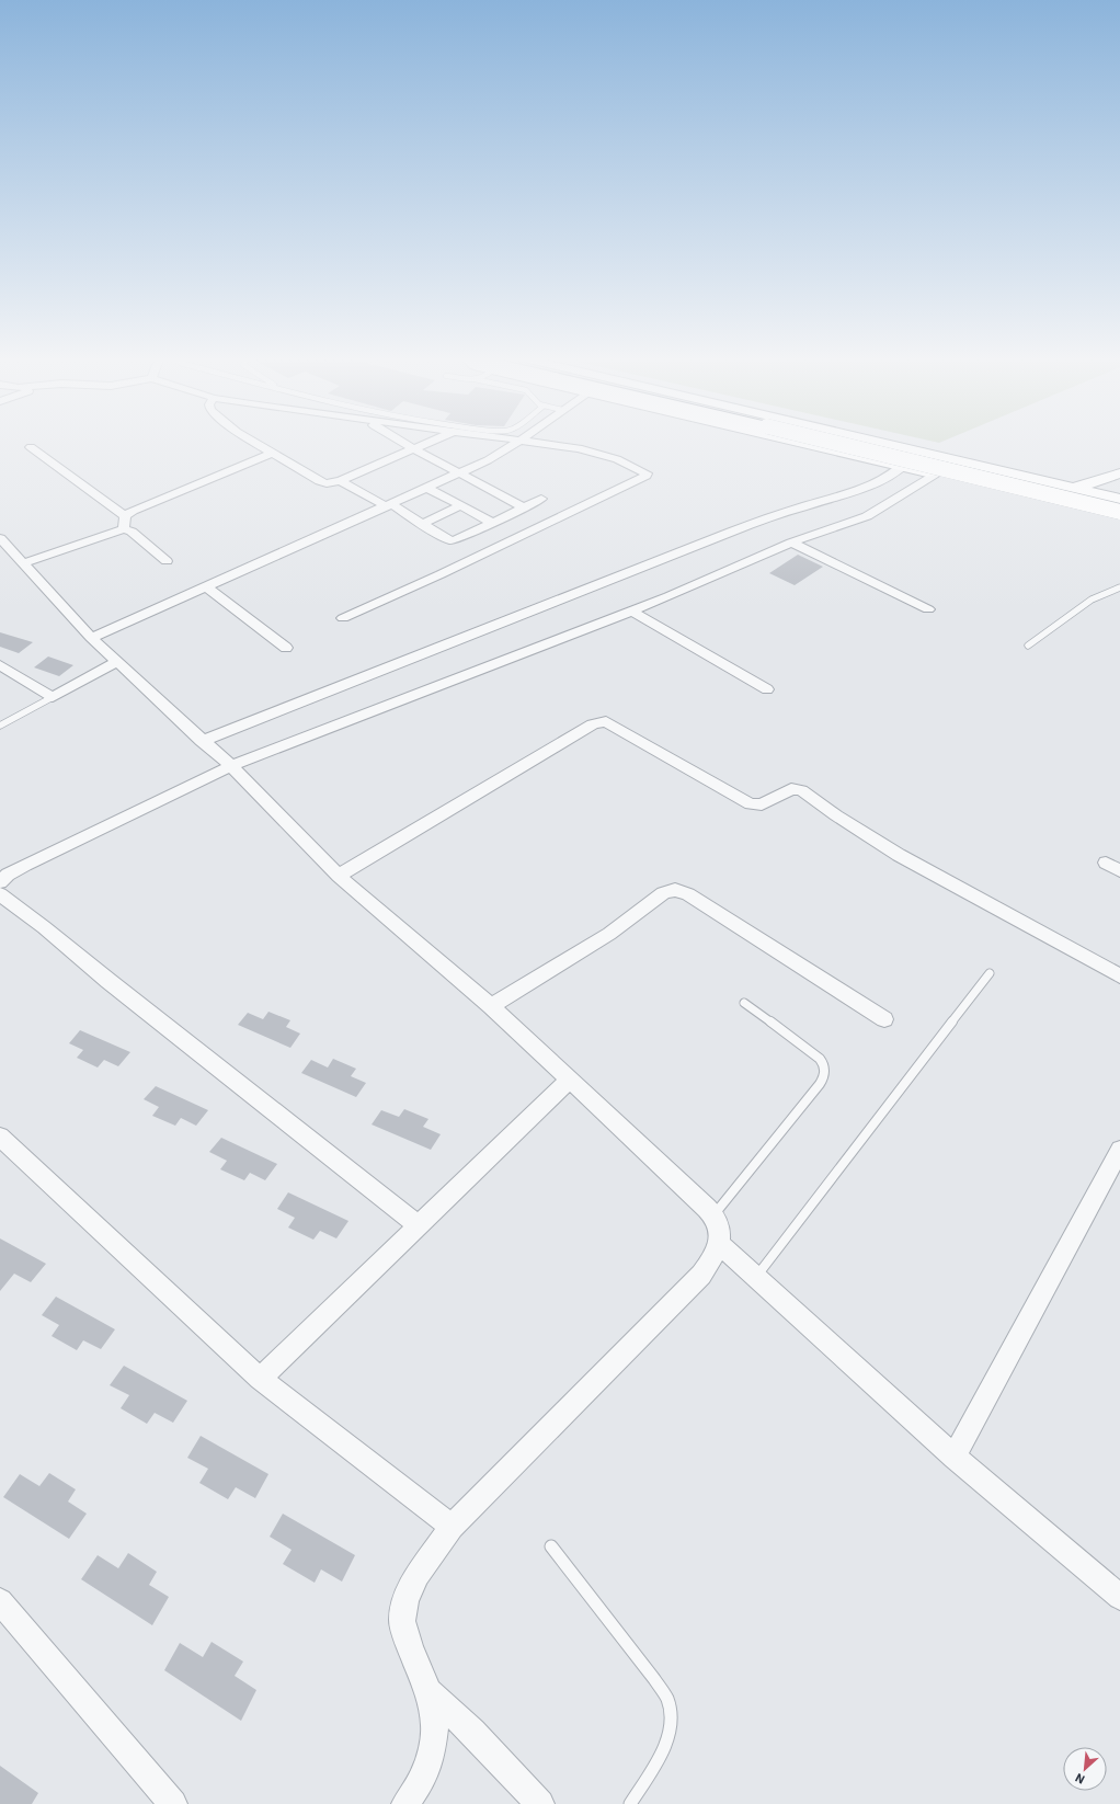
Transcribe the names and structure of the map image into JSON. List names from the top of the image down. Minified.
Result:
{"north":"bottom left"}
